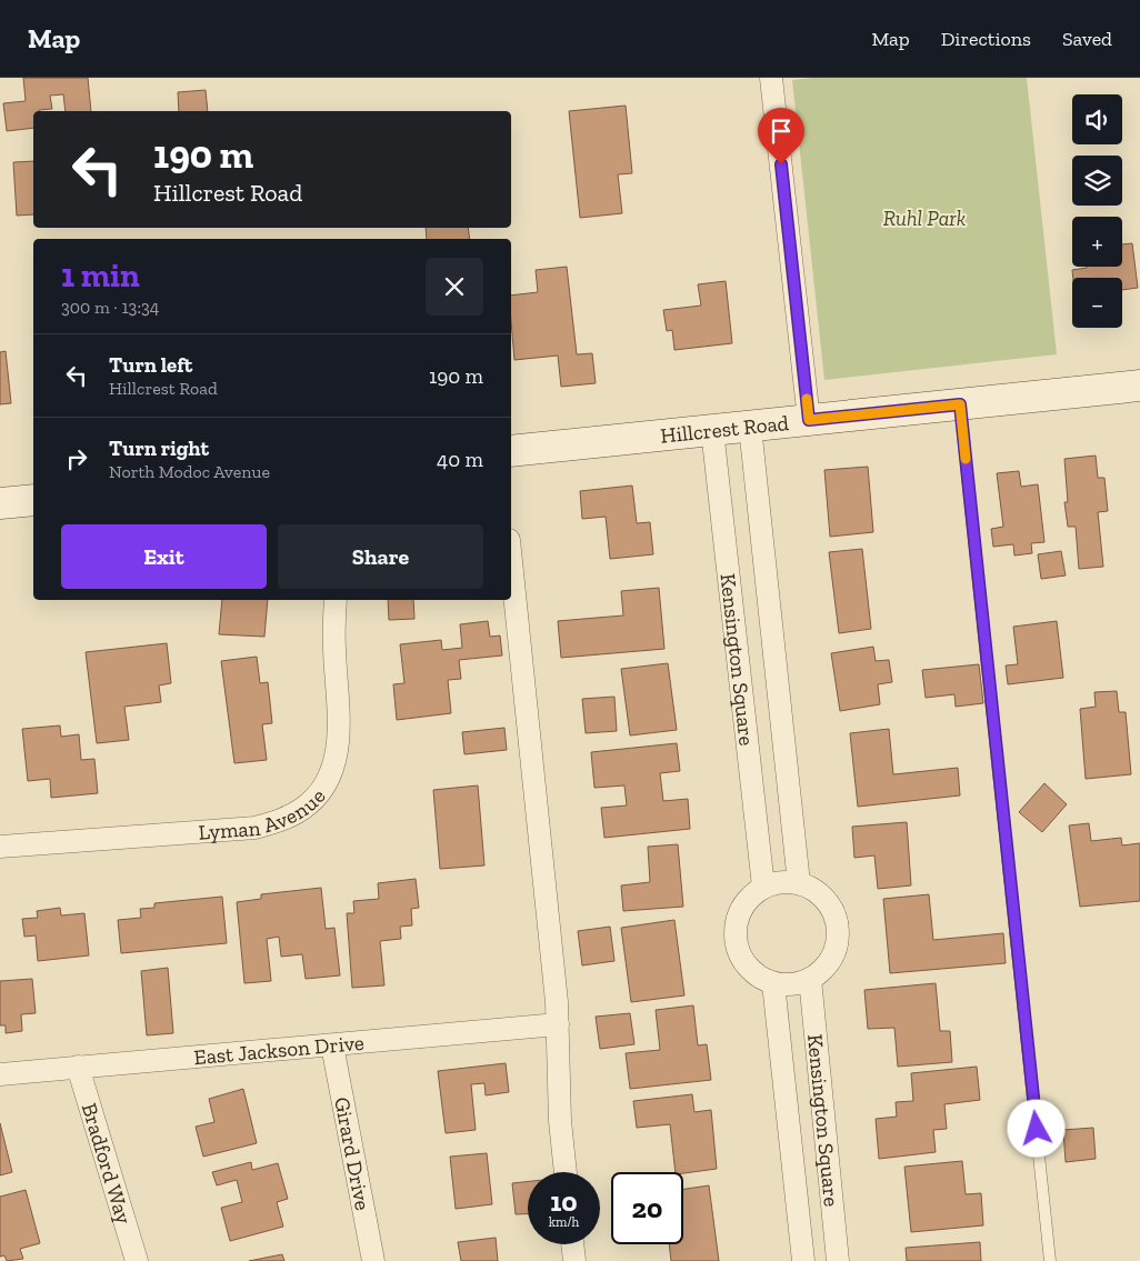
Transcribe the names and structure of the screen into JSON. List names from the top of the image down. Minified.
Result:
{"streets":{"street":["Hillcrest Road","Kensington Square","Lyman Avenue","East Jackson Drive","Girard Drive","Bradford Way"]},"crossings":[["Hillcrest Road","Kensington Square"],["East Jackson Drive","Girard Drive"],["East Jackson Drive","Bradford Way"]],"parks":["Ruhl Park"],"page":{"header":"Map","nav":["Map","Directions","Saved"],"map_buttons":["+","−"],"turn":["190 m","Hillcrest Road"],"heading":["1 min","300 m · 13:34"],"list":[{"name":"Turn left","note":"Hillcrest Road","value":"190 m"},{"name":"Turn right","note":"North Modoc Avenue","value":"40 m"}],"buttons":["Exit","Share"],"speed":"10 km/h","limit":"20"}}
